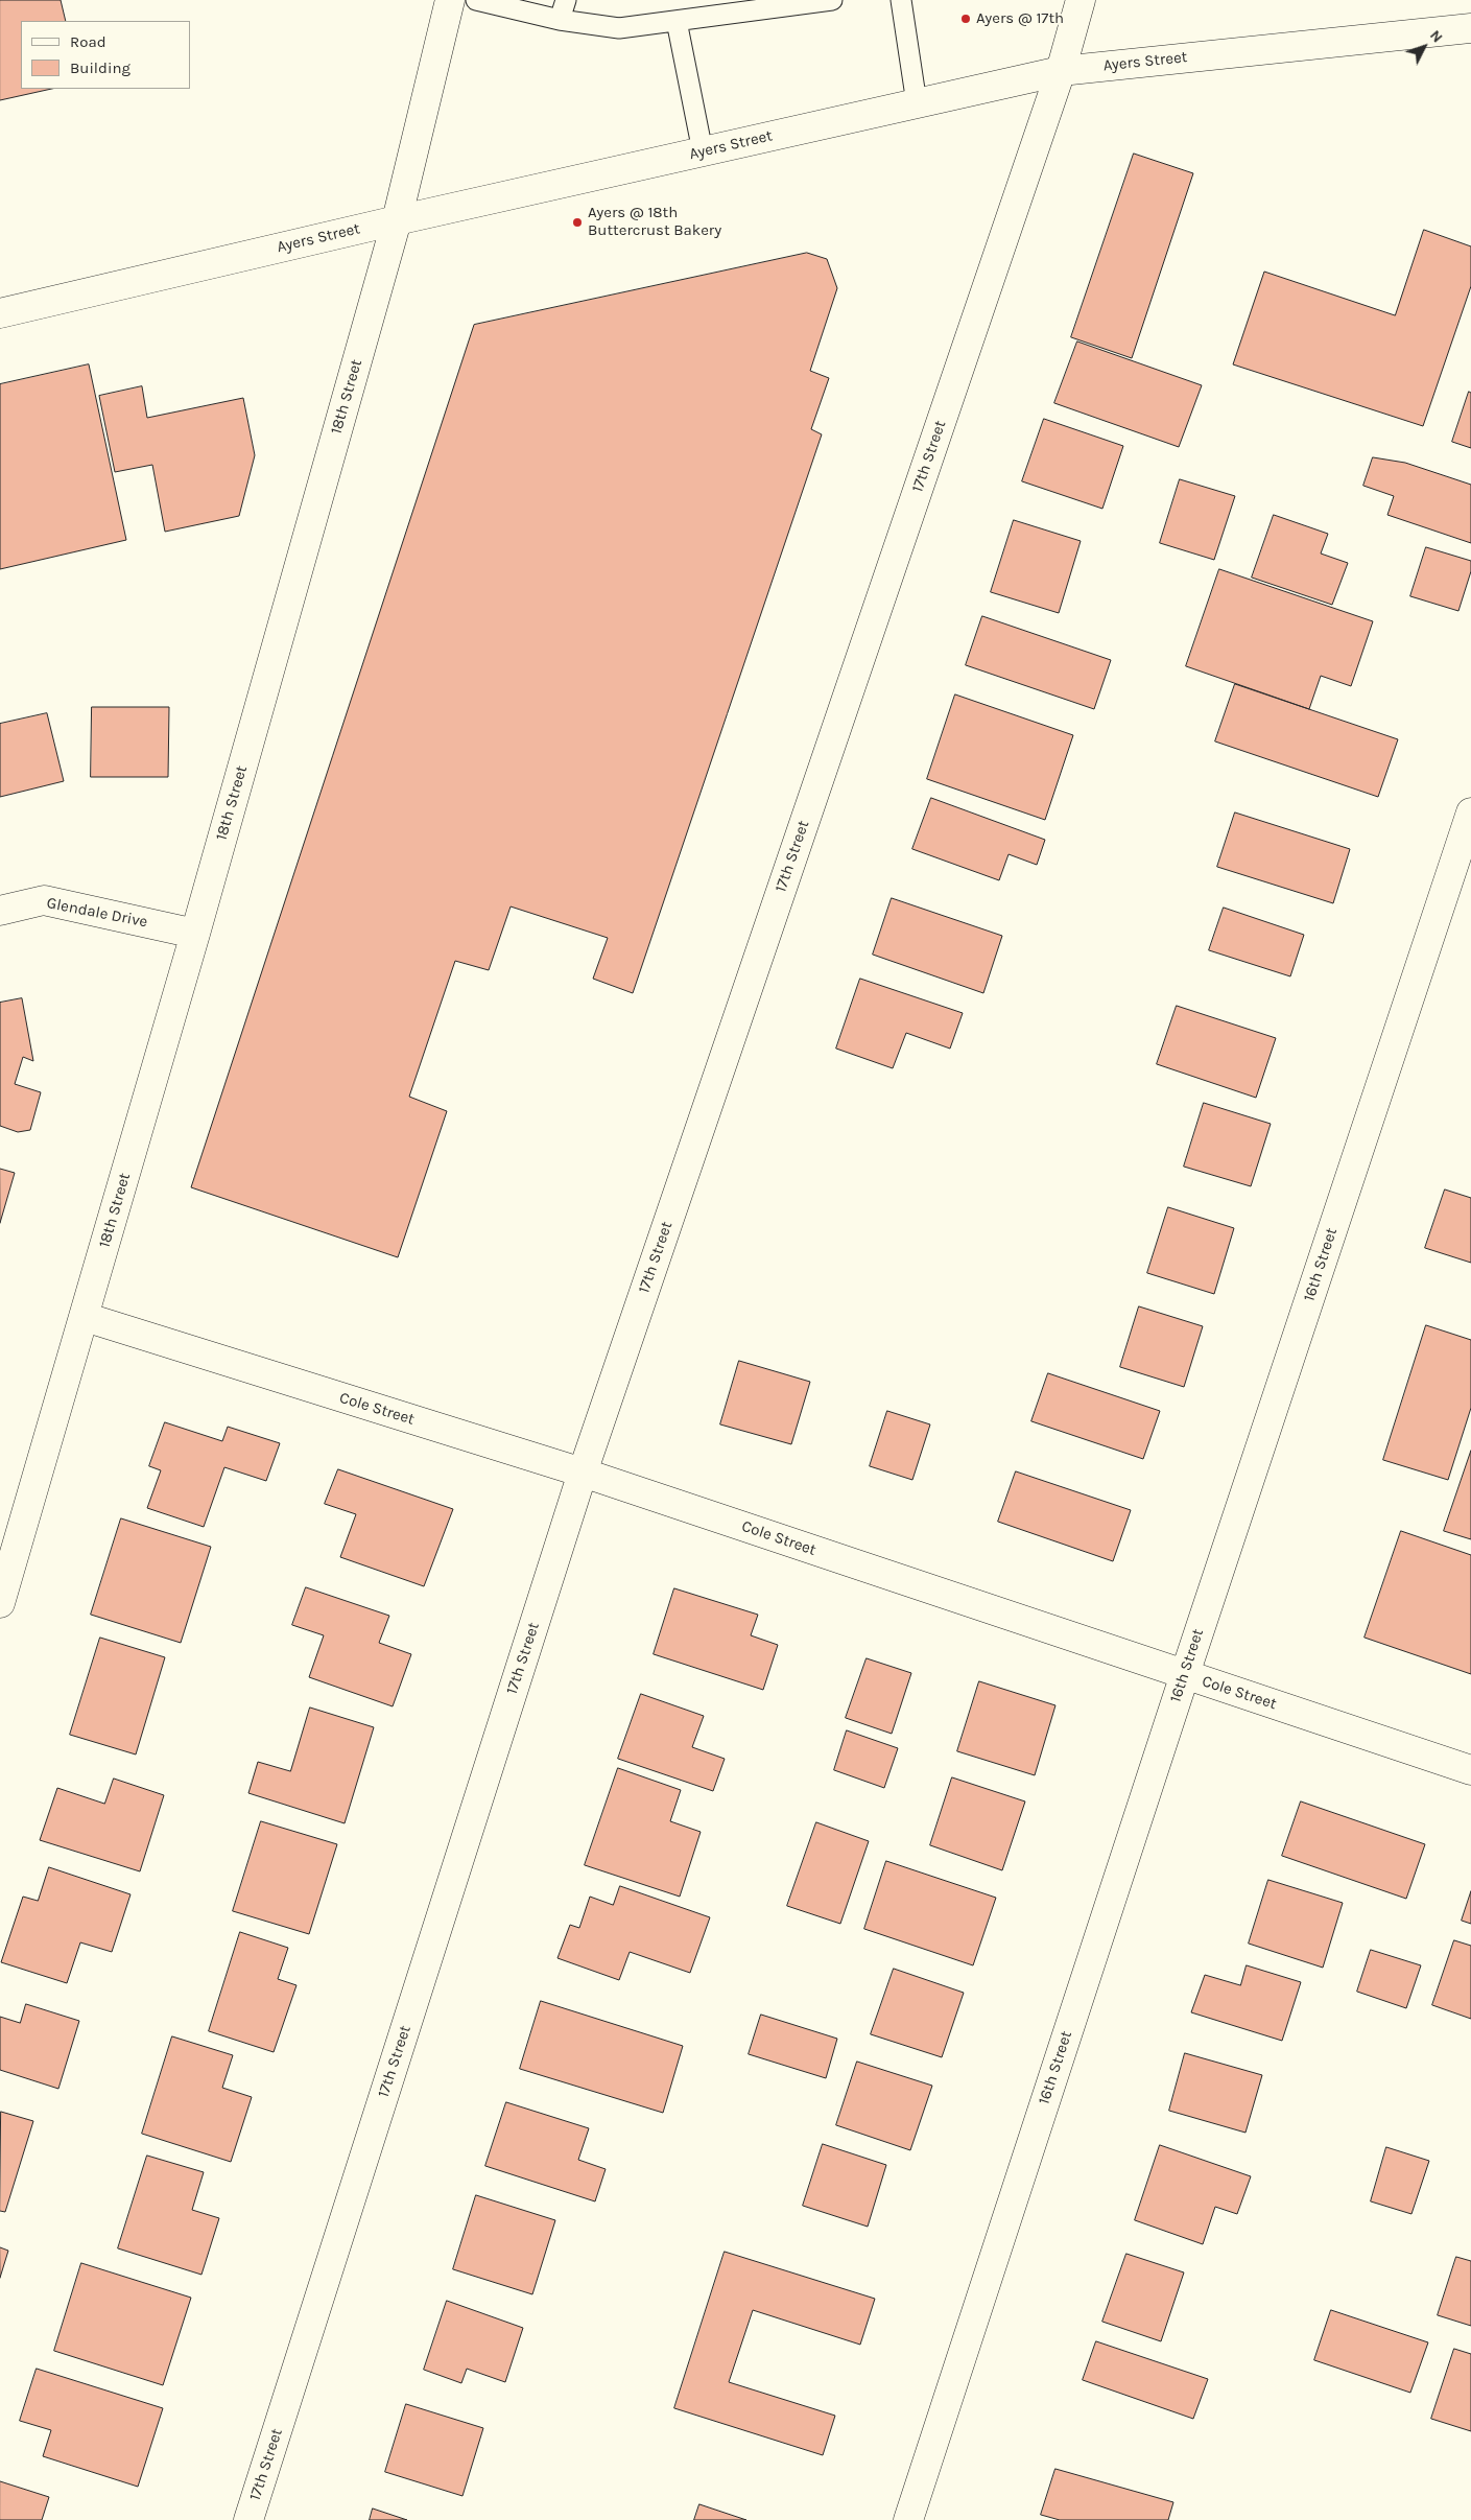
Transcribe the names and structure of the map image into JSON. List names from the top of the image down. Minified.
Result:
{"streets":{"street":["Ayers Street","18th Street","17th Street","Glendale Drive","16th Street","Cole Street"]},"crossings":[["Ayers Street","18th Street"],["Ayers Street","17th Street"],["18th Street","Glendale Drive"],["18th Street","Cole Street"],["17th Street","Cole Street"],["16th Street","Cole Street"]],"places":["Ayers @ 17th","Ayers @ 18th Buttercrust Bakery"],"legend":["Road","Building"],"north":"top right"}
